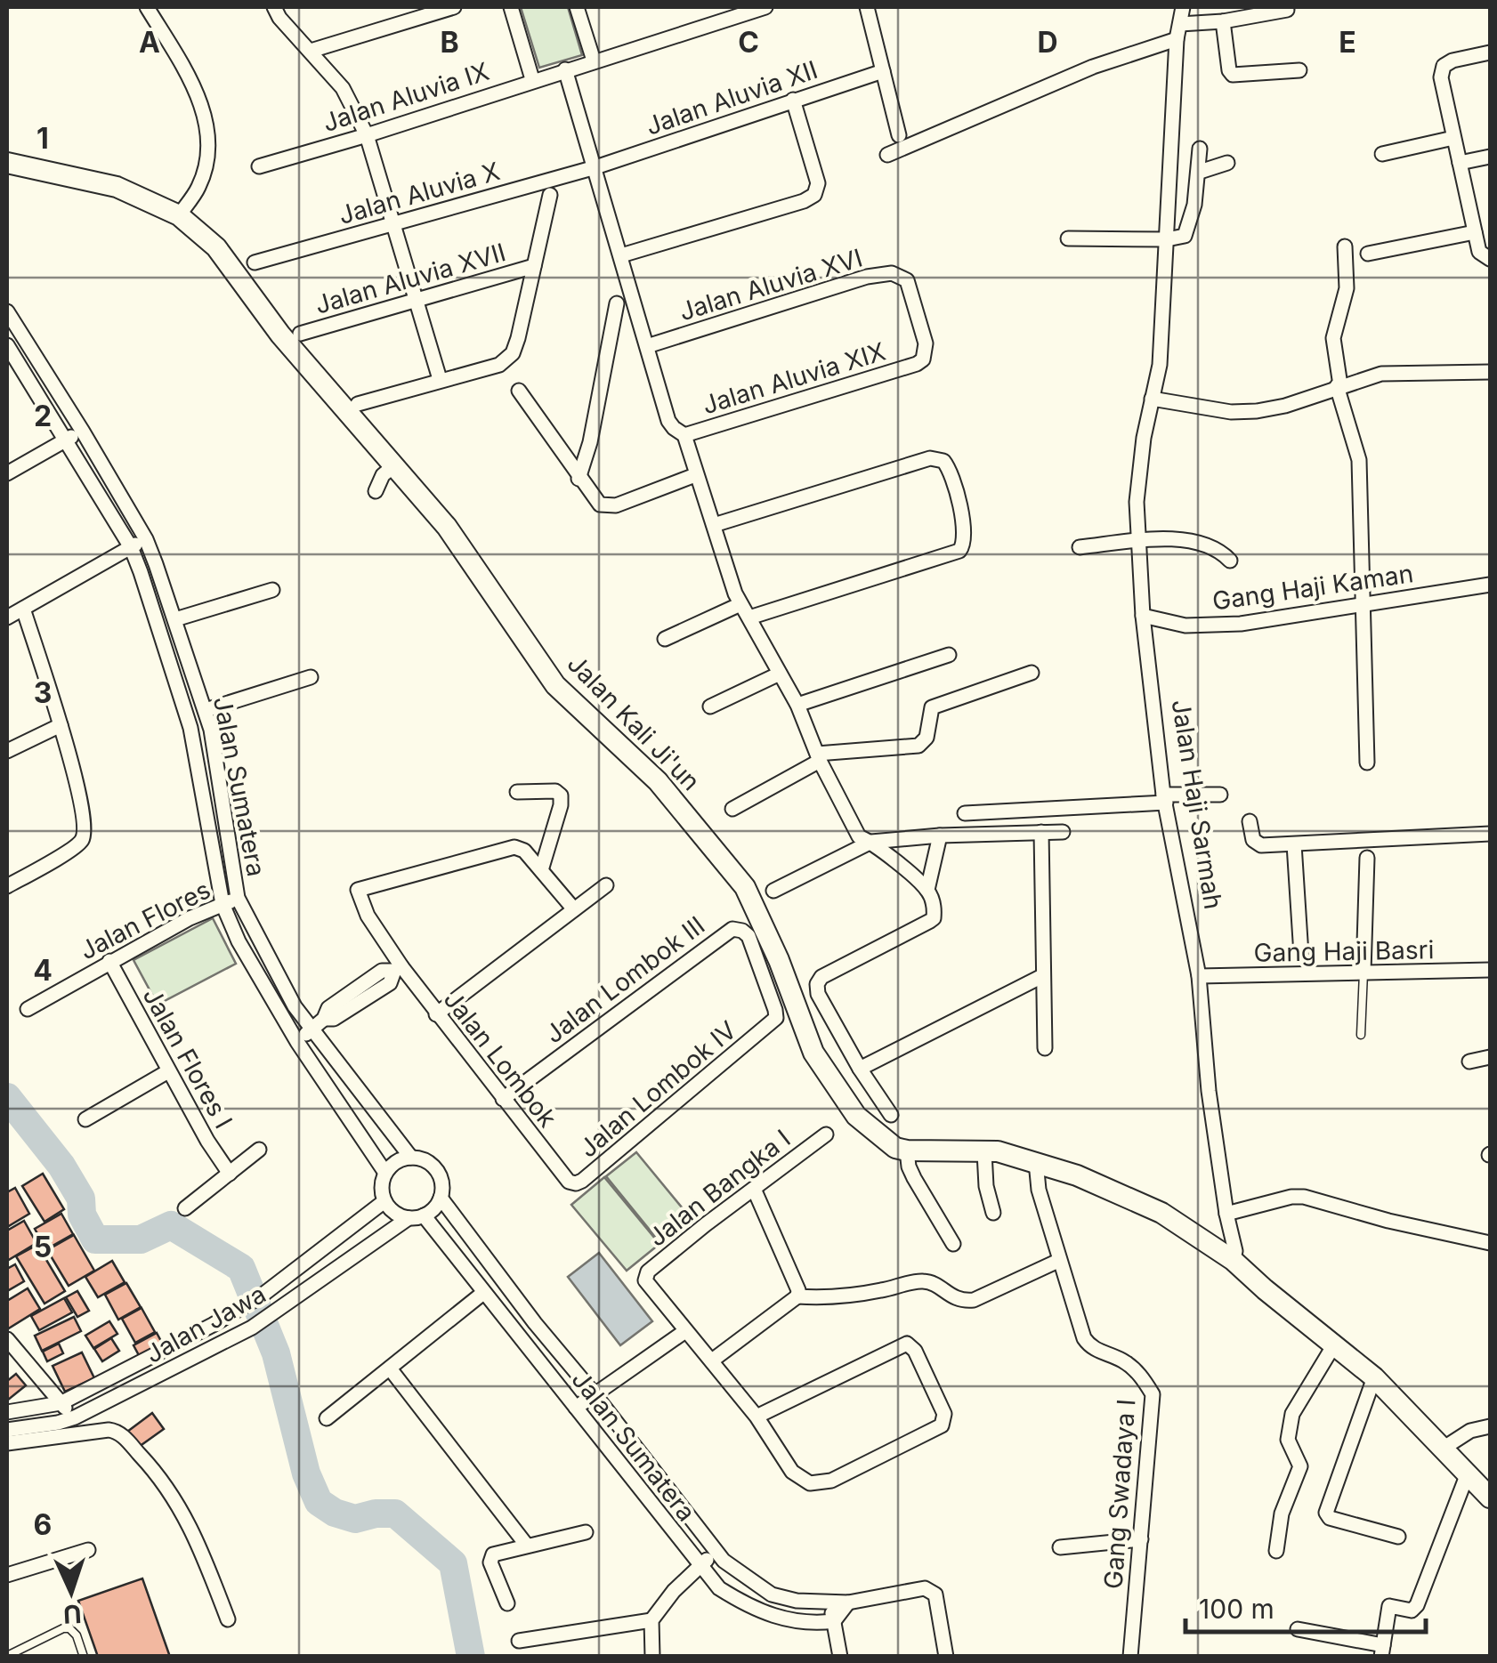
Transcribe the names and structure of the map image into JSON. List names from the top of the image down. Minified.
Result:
{"streets":{"street":["Jalan Aluvia IX","Jalan Aluvia XII","Jalan Aluvia X","Jalan Aluvia XVII","Jalan Aluvia XVI","Jalan Aluvia XIX","Gang Haji Kaman","Jalan Kali Ji'un","Jalan Sumatera","Jalan Haji Sarmah","Jalan Flores","Gang Haji Basri","Jalan Lombok III","Jalan Flores I","Jalan Lombok","Jalan Lombok IV","Jalan Bangka I","Jalan Jawa","Gang Swadaya I"]},"crossings":[["Jalan Aluvia XII","Jalan Aluvia X"],["Jalan Aluvia XVI","Jalan Aluvia XIX"],["Gang Haji Kaman","Jalan Haji Sarmah"],["Jalan Sumatera","Jalan Flores"],["Jalan Sumatera","Jalan Jawa"],["Jalan Haji Sarmah","Gang Haji Basri"],["Jalan Flores","Jalan Flores I"],["Jalan Lombok III","Jalan Lombok"],["Jalan Lombok III","Jalan Lombok IV"],["Jalan Lombok","Jalan Lombok IV"]],"scale_bar":"100 m","north":"bottom","grid":{"columns":["A","B","C","D","E"],"rows":["1","2","3","4","5","6"]}}
